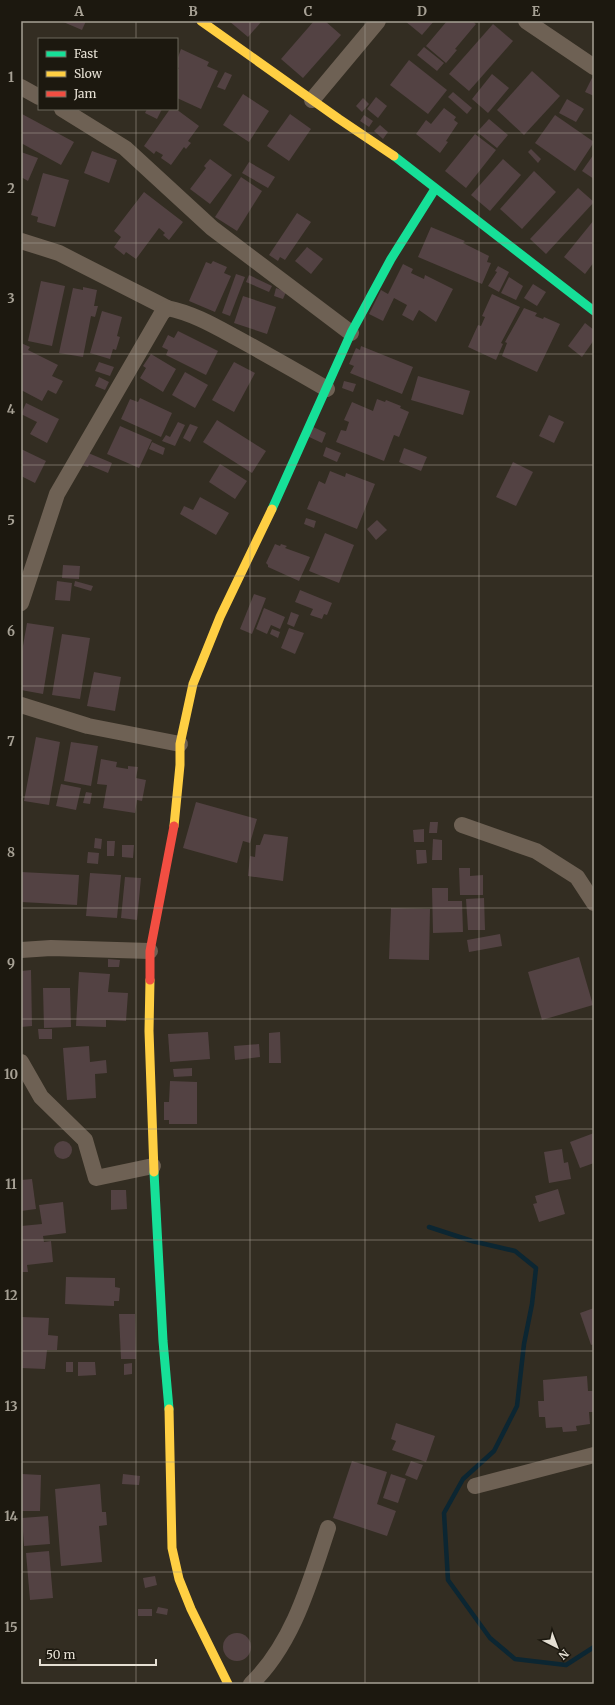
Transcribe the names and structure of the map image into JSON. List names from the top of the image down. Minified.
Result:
{"legend":["Fast","Slow","Jam"],"scale_bar":"50 m","north":"bottom right","grid":{"columns":["A","B","C","D","E"],"rows":["1","2","3","4","5","6","7","8","9","10","11","12","13","14","15"]}}
